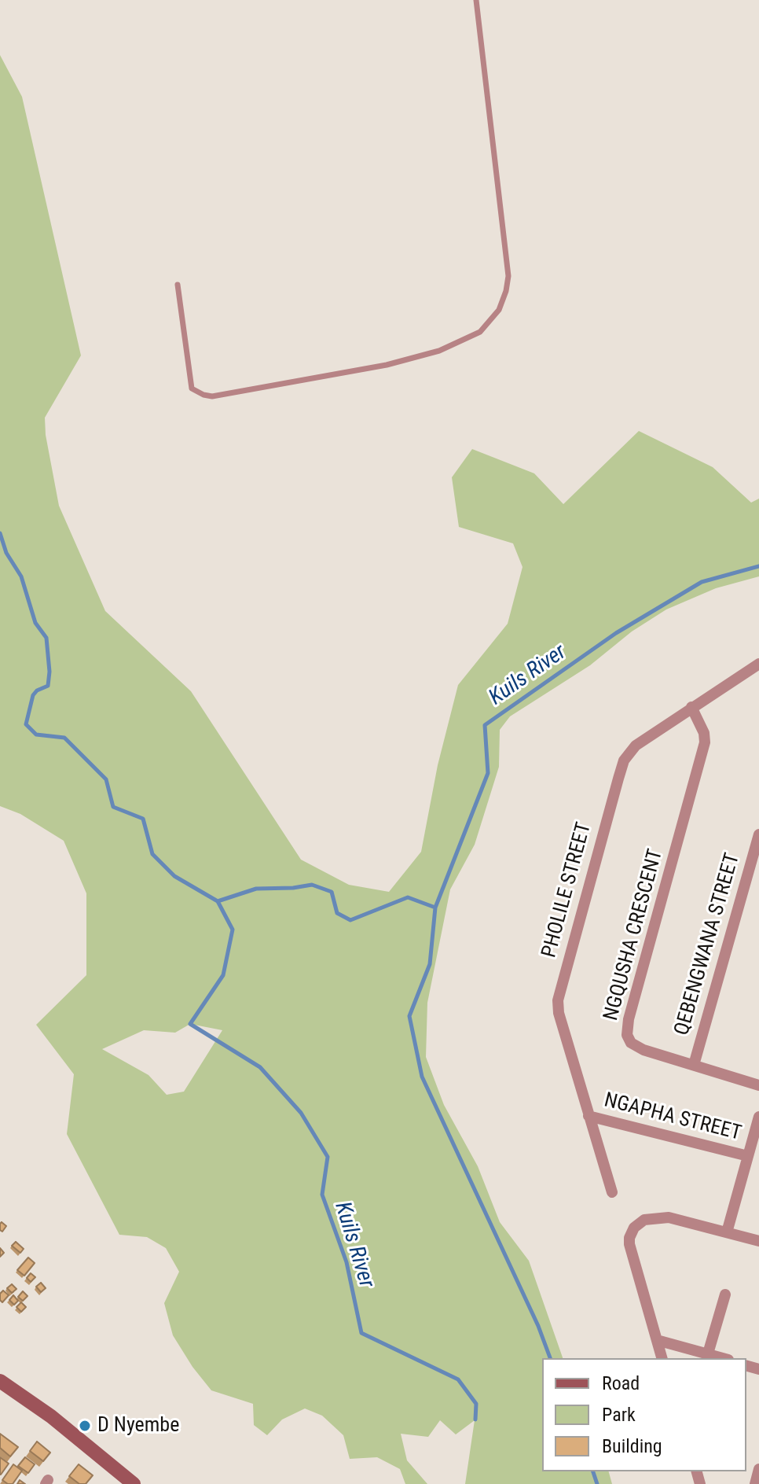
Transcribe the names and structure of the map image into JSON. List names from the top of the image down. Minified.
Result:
{"streets":{"street":["PHOLILE STREET","NGQUSHA CRESCENT","QEBENGWANA STREET","NGAPHA STREET"]},"crossings":[["PHOLILE STREET","NGQUSHA CRESCENT"],["PHOLILE STREET","NGAPHA STREET"],["NGQUSHA CRESCENT","QEBENGWANA STREET"]],"water":["Kuils River"],"places":["D Nyembe"],"legend":["Road","Park","Building"]}
